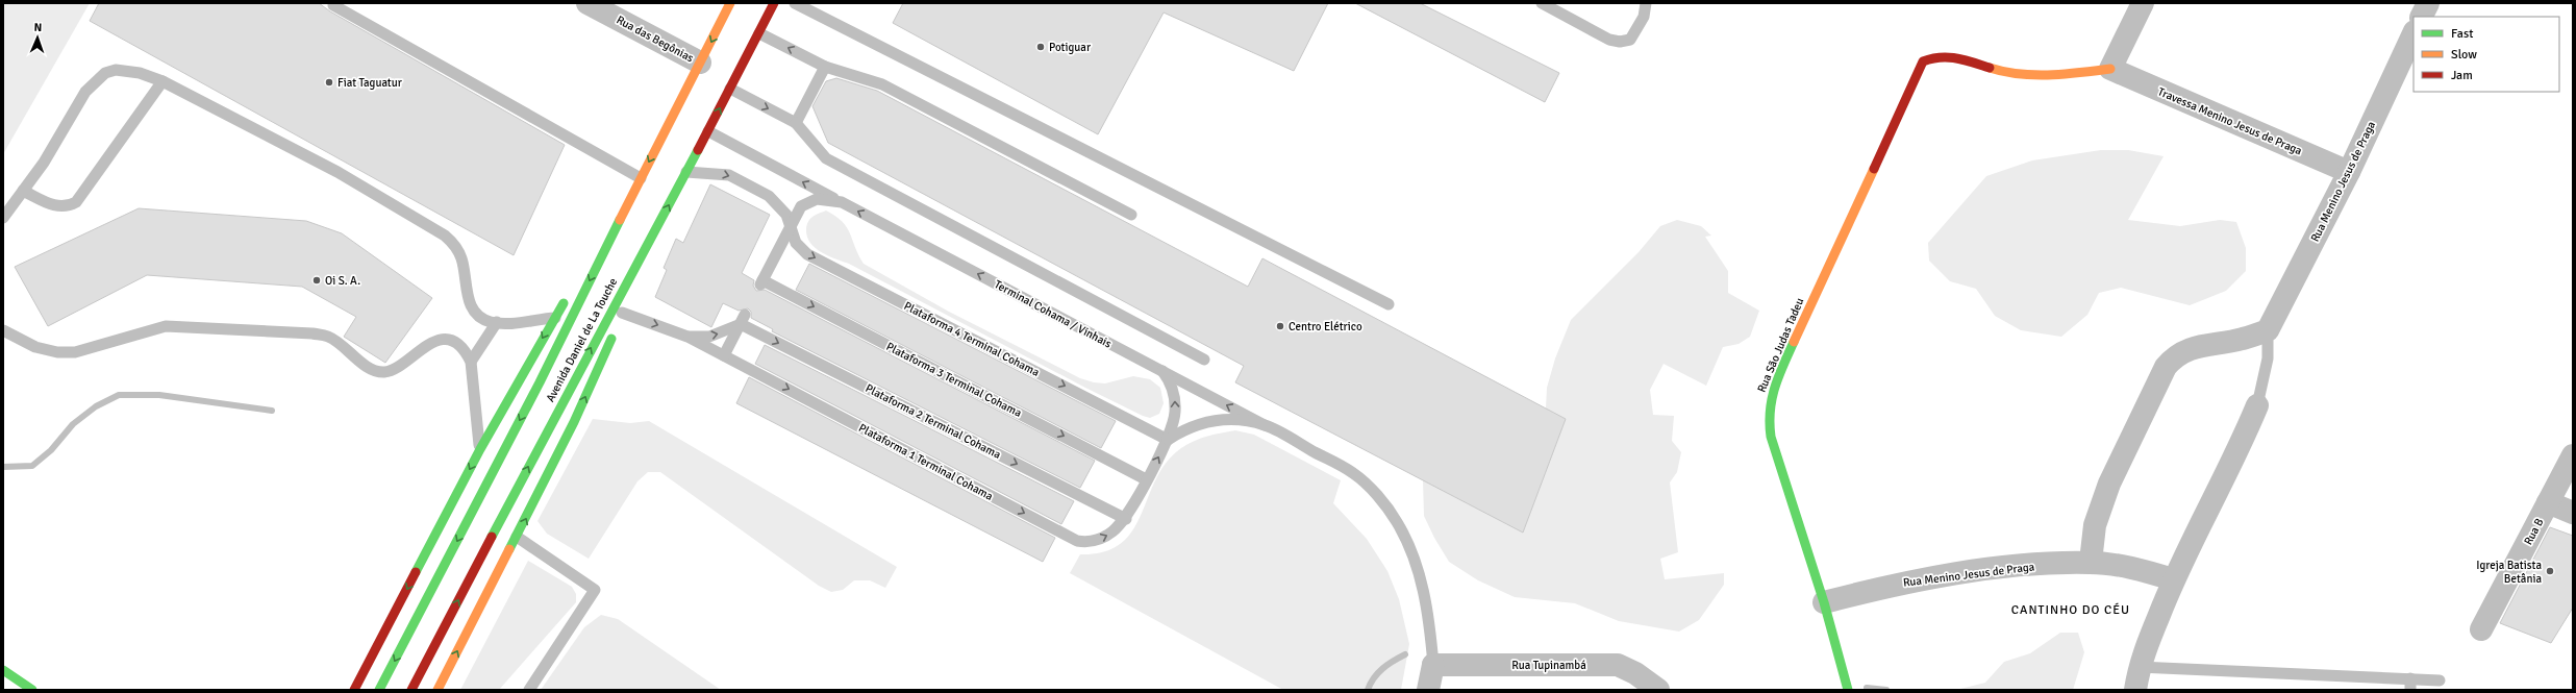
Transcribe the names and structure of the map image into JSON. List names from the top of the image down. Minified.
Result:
{"streets":{"main road":["Avenida Daniel de La Touche","Rua São Judas Tadeu"],"street":["Rua das Begônias","Travessa Menino Jesus de Praga","Rua Menino Jesus de Praga","Rua B","Rua Tupinambá"],"lane":["Terminal Cohama / Vinhais","Plataforma 4 Terminal Cohama","Plataforma 3 Terminal Cohama","Plataforma 2 Terminal Cohama","Plataforma 1 Terminal Cohama"]},"crossings":[["Rua das Begônias","Avenida Daniel de La Touche"],["Travessa Menino Jesus de Praga","Rua Menino Jesus de Praga"],["Travessa Menino Jesus de Praga","Rua São Judas Tadeu"],["Rua Menino Jesus de Praga","Rua São Judas Tadeu"],["Terminal Cohama / Vinhais","Plataforma 4 Terminal Cohama"],["Terminal Cohama / Vinhais","Avenida Daniel de La Touche"],["Terminal Cohama / Vinhais","Plataforma 3 Terminal Cohama"],["Terminal Cohama / Vinhais","Plataforma 1 Terminal Cohama"],["Terminal Cohama / Vinhais","Rua Tupinambá"],["Plataforma 4 Terminal Cohama","Plataforma 1 Terminal Cohama"],["Plataforma 3 Terminal Cohama","Plataforma 1 Terminal Cohama"],["Plataforma 2 Terminal Cohama","Plataforma 1 Terminal Cohama"]],"one_way":["Plataforma 3 Terminal Cohama","Plataforma 2 Terminal Cohama"],"districts":["CANTINHO DO CÉU"],"places":["Potiguar","Fiat Taguatur","Oi S. A.","Centro Elétrico","Igreja Batista Betânia"],"legend":["Fast","Slow","Jam"],"north":"top"}
